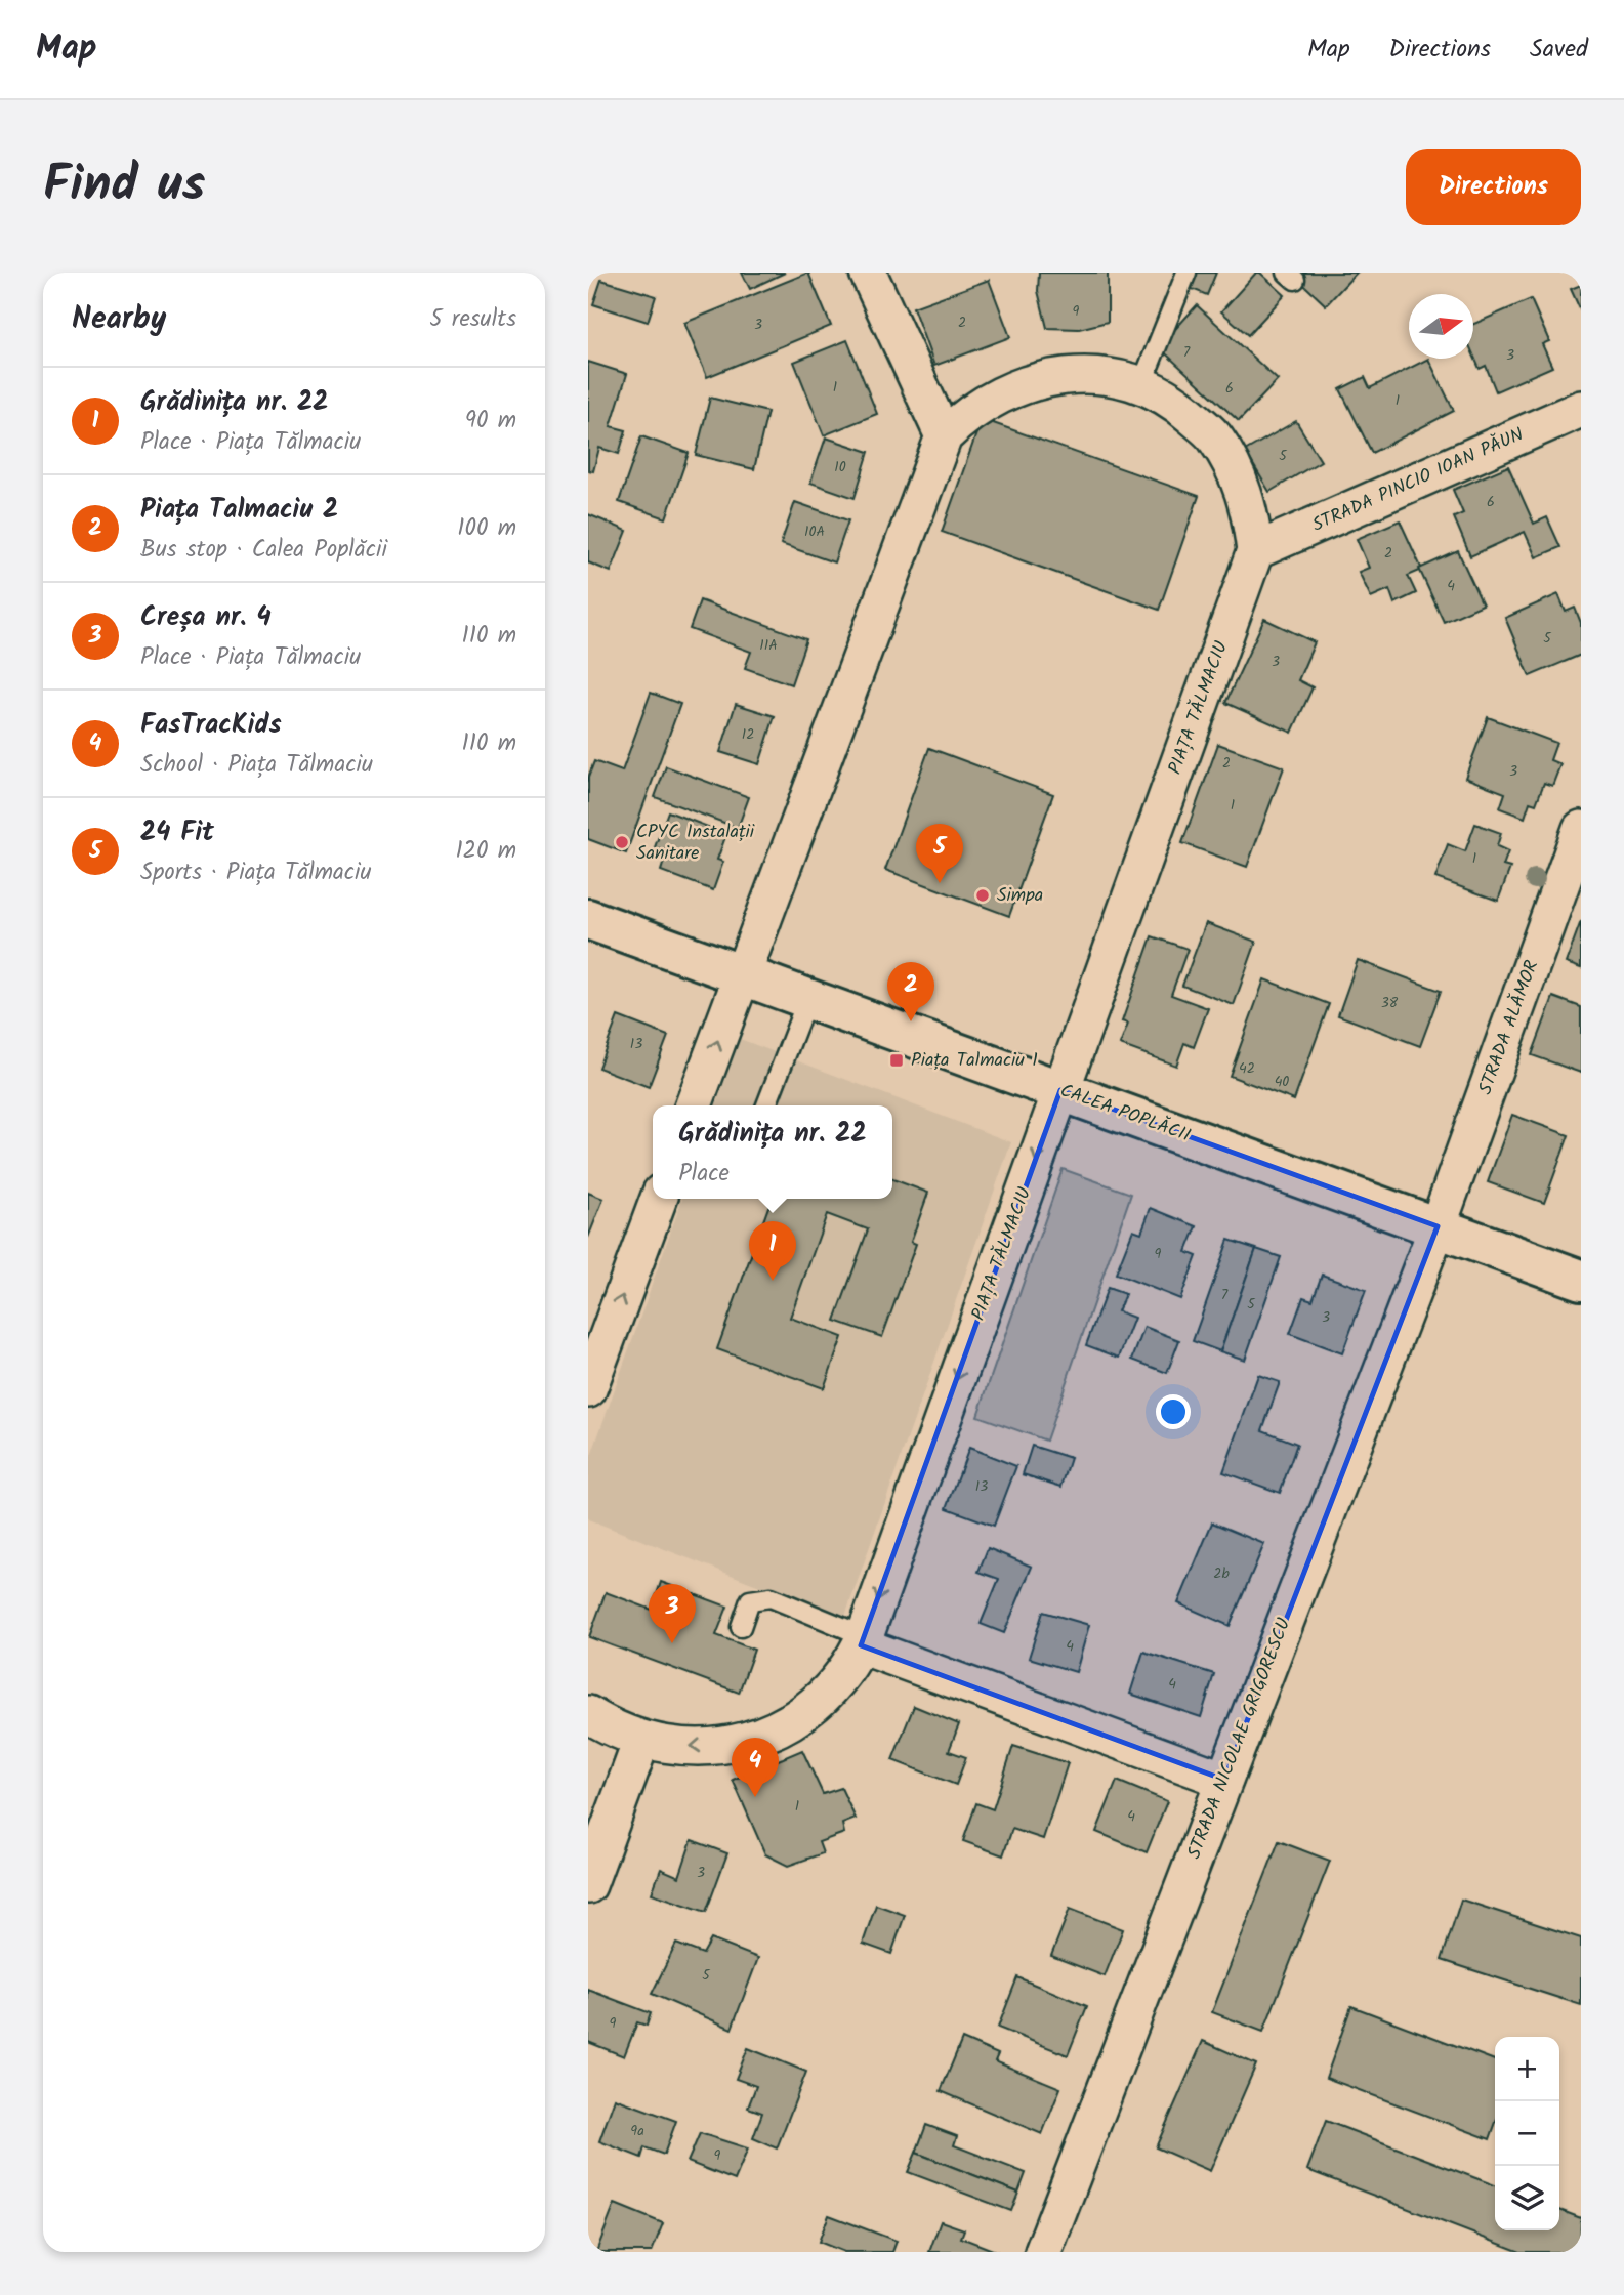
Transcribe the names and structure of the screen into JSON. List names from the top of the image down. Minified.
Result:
{"streets":{"main road":["CALEA POPLĂCII"],"street":["STRADA PINCIO IOAN PĂUN","PIAȚA TĂLMACIU","STRADA ALĂMOR","STRADA NICOLAE GRIGORESCU"]},"crossings":[["STRADA PINCIO IOAN PĂUN","PIAȚA TĂLMACIU"],["PIAȚA TĂLMACIU","CALEA POPLĂCII"],["STRADA ALĂMOR","CALEA POPLĂCII"],["STRADA ALĂMOR","STRADA NICOLAE GRIGORESCU"],["CALEA POPLĂCII","STRADA NICOLAE GRIGORESCU"]],"places":{"other":["CPYC Instalații Sanitare","Simpa"],"transit":["Piața Talmaciu 1"]},"house_numbers":["9","2","3","7","3","1","6","1","5","10","6","10A","2","4","5","11A","3","12","2","3","1","1","38","13","42","40","9","7","5","3","13","2b","4","4","1","4","3","5","9","9a","9"],"north":"right","page":{"header":"Map","nav":["Map","Directions","Saved"],"title":"Find us","buttons":"Directions","heading":["Nearby","5 results"],"list":[{"mark":"1","name":"Grădinița nr. 22","note":"Place · Piața Tălmaciu","value":"90 m"},{"mark":"2","name":"Piața Talmaciu 2","note":"Bus stop · Calea Poplăcii","value":"100 m"},{"mark":"3","name":"Creșa nr. 4","note":"Place · Piața Tălmaciu","value":"110 m"},{"mark":"4","name":"FasTracKids","note":"School · Piața Tălmaciu","value":"110 m"},{"mark":"5","name":"24 Fit","note":"Sports · Piața Tălmaciu","value":"120 m"}],"pins":["5","2","1","3","4"],"popup":["Grădinița nr. 22","Place"],"map_buttons":["+","−"]}}
